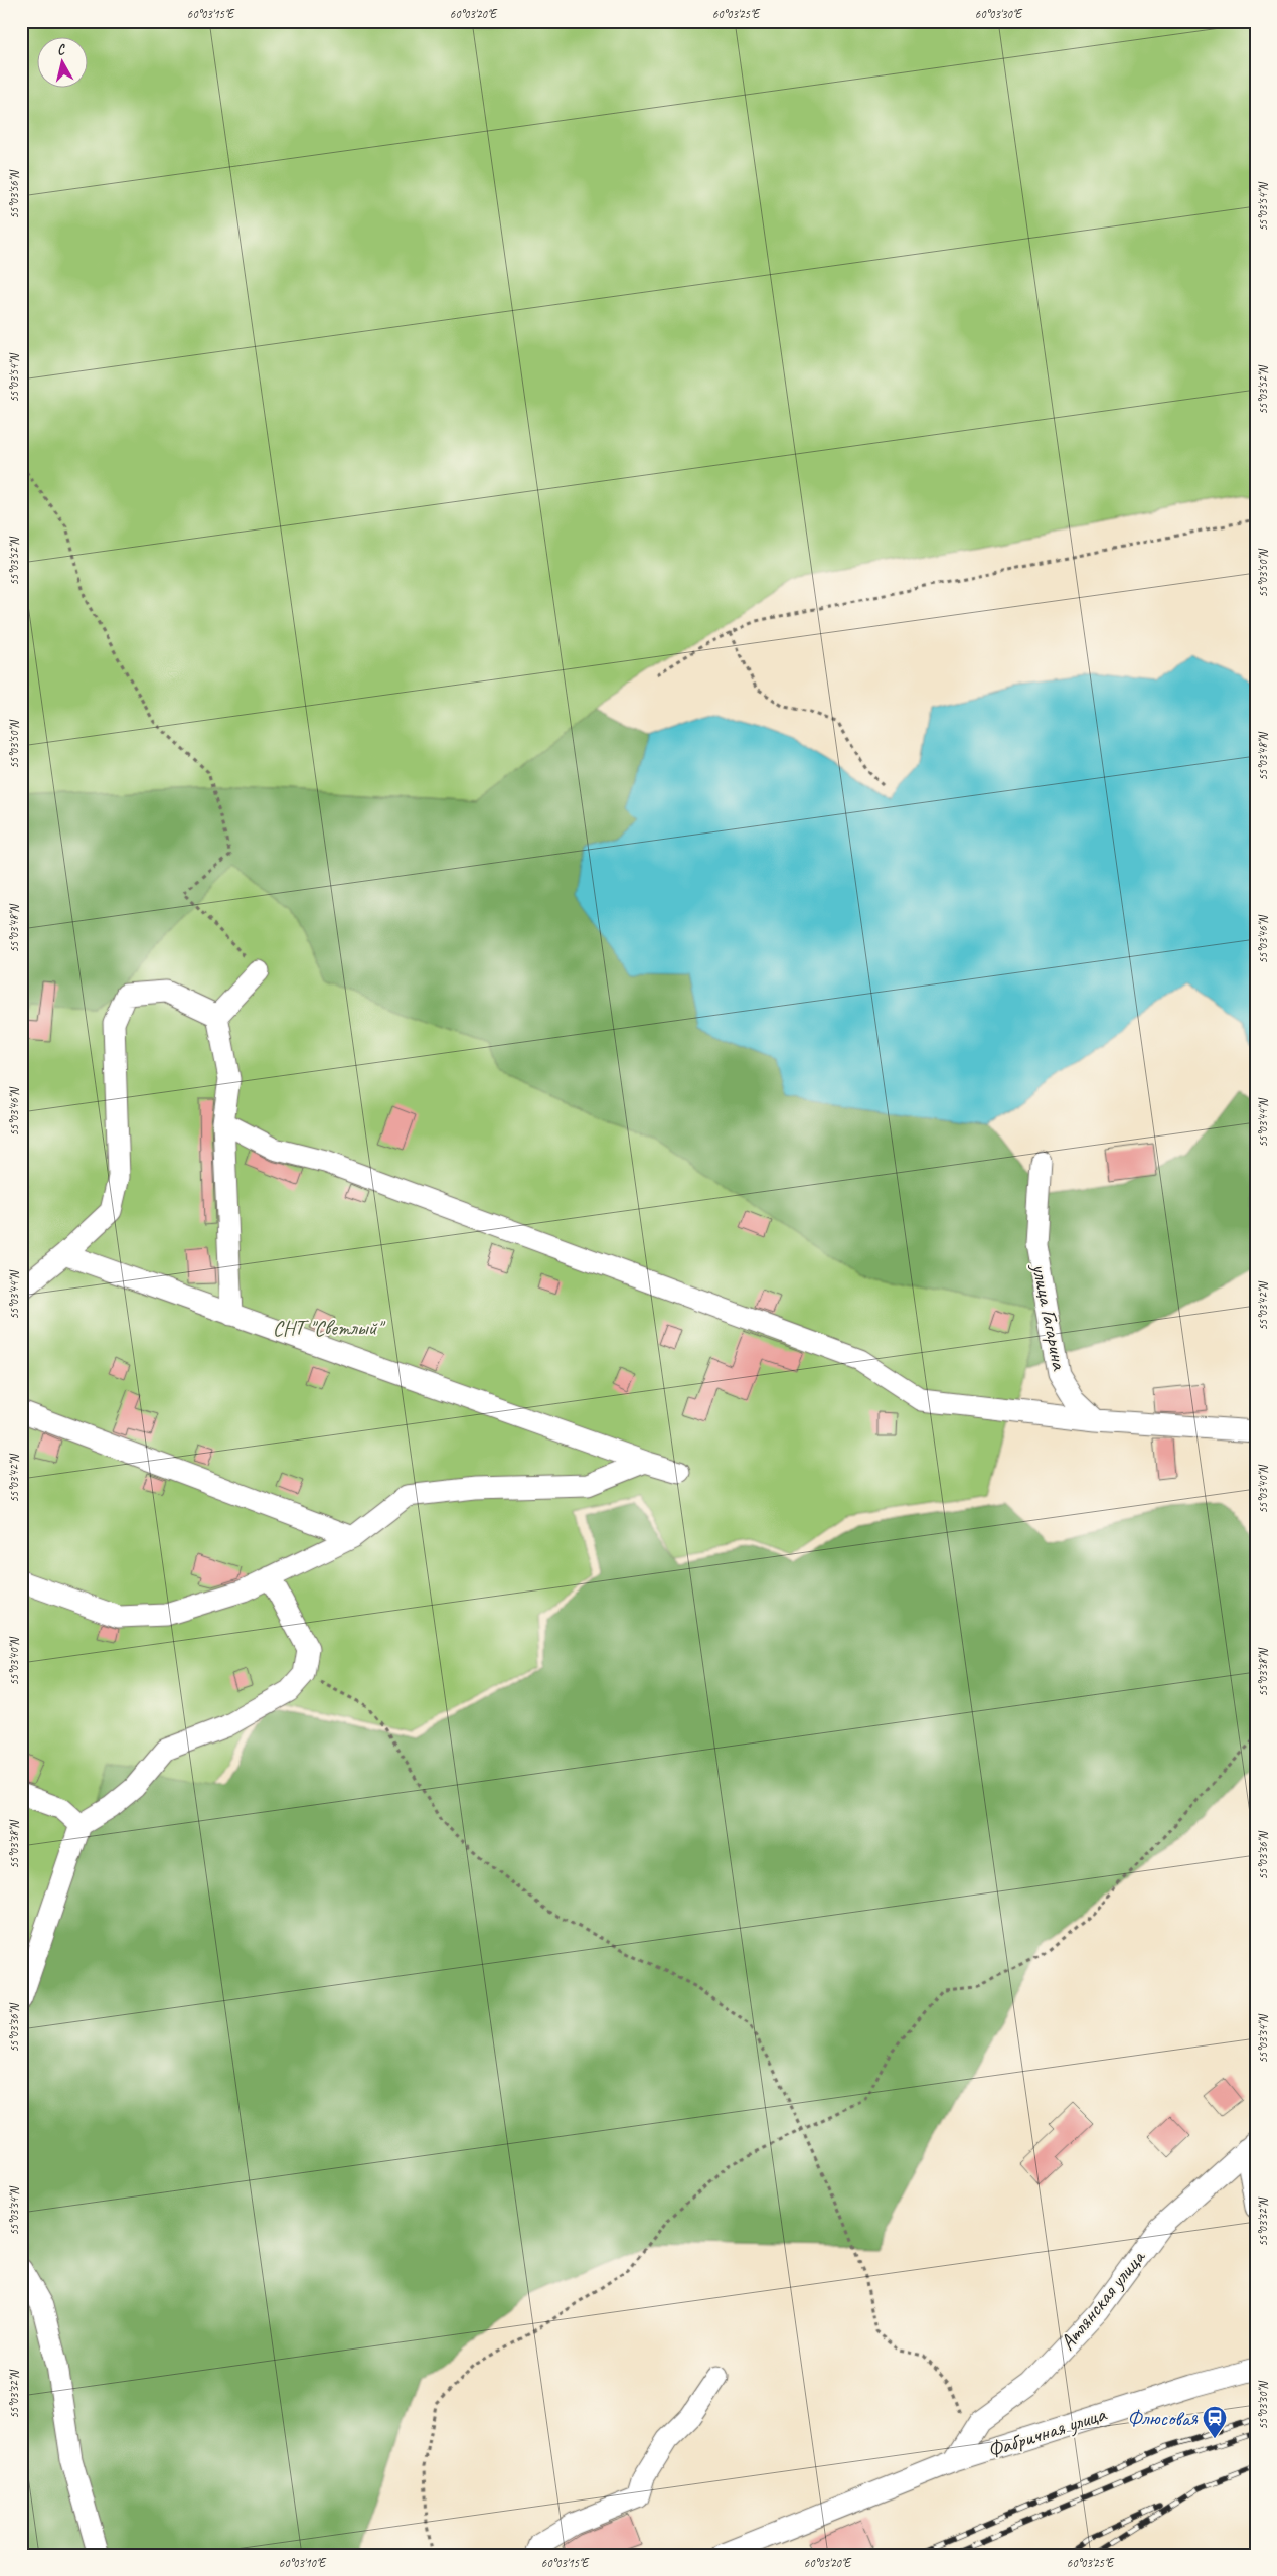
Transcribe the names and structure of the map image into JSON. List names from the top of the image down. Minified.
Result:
{"streets":{"street":["улица Гагарина","Атлянская улица","Фабричная улица"]},"crossings":[["Атлянская улица","Фабричная улица"]],"parks":["СНТ \"Светлый\""],"places":{"station":["Флюсовая"]},"north":"top","coordinates":["60°03'15\"E","60°03'20\"E","60°03'25\"E","60°03'30\"E","55°03'56\"N","55°03'54\"N","55°03'52\"N","55°03'50\"N","55°03'48\"N","55°03'46\"N","55°03'44\"N","55°03'42\"N","55°03'40\"N","55°03'38\"N","55°03'36\"N","55°03'34\"N","55°03'32\"N","55°03'30\"N","60°03'10\"E"]}
